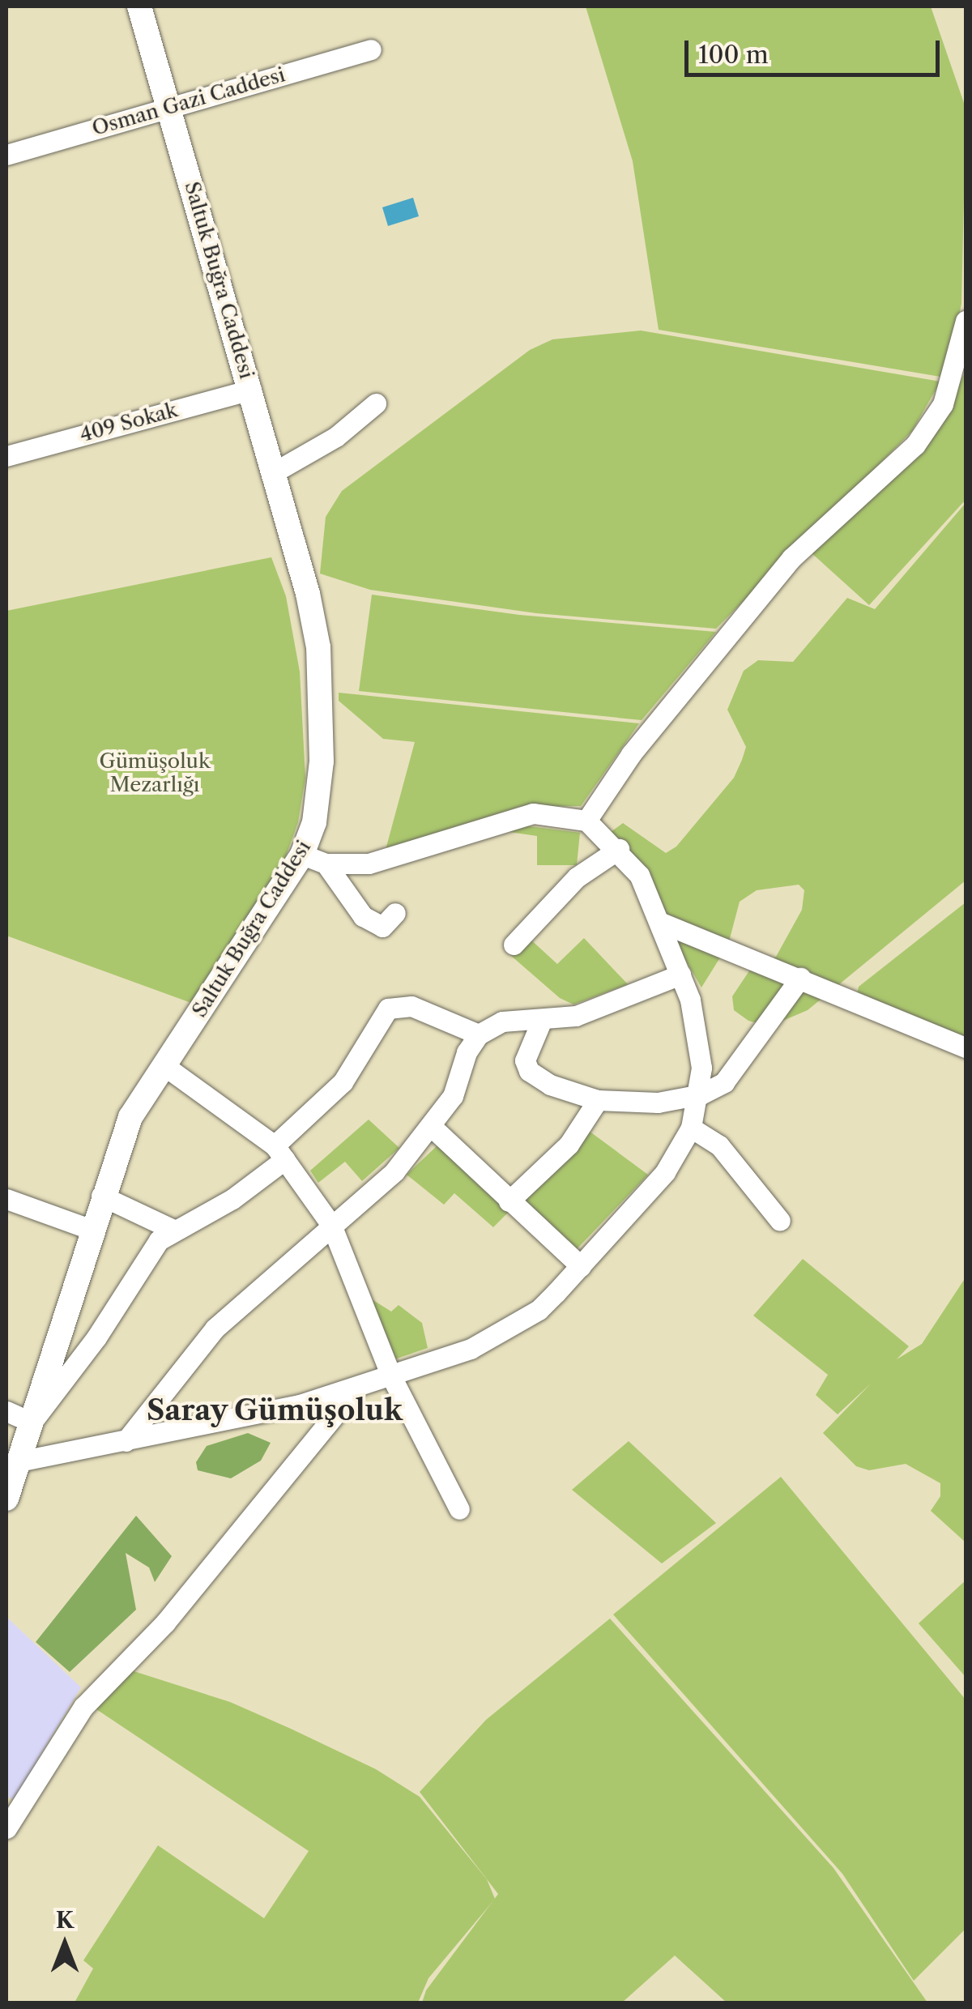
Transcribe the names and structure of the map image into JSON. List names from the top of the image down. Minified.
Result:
{"streets":{"street":["Osman Gazi Caddesi","Saltuk Buğra Caddesi","409 Sokak"]},"crossings":[["Osman Gazi Caddesi","Saltuk Buğra Caddesi"],["Saltuk Buğra Caddesi","409 Sokak"]],"districts":["Saray Gümüşoluk"],"parks":["Gümüşoluk Mezarlığı"],"scale_bar":"100 m","north":"top"}
